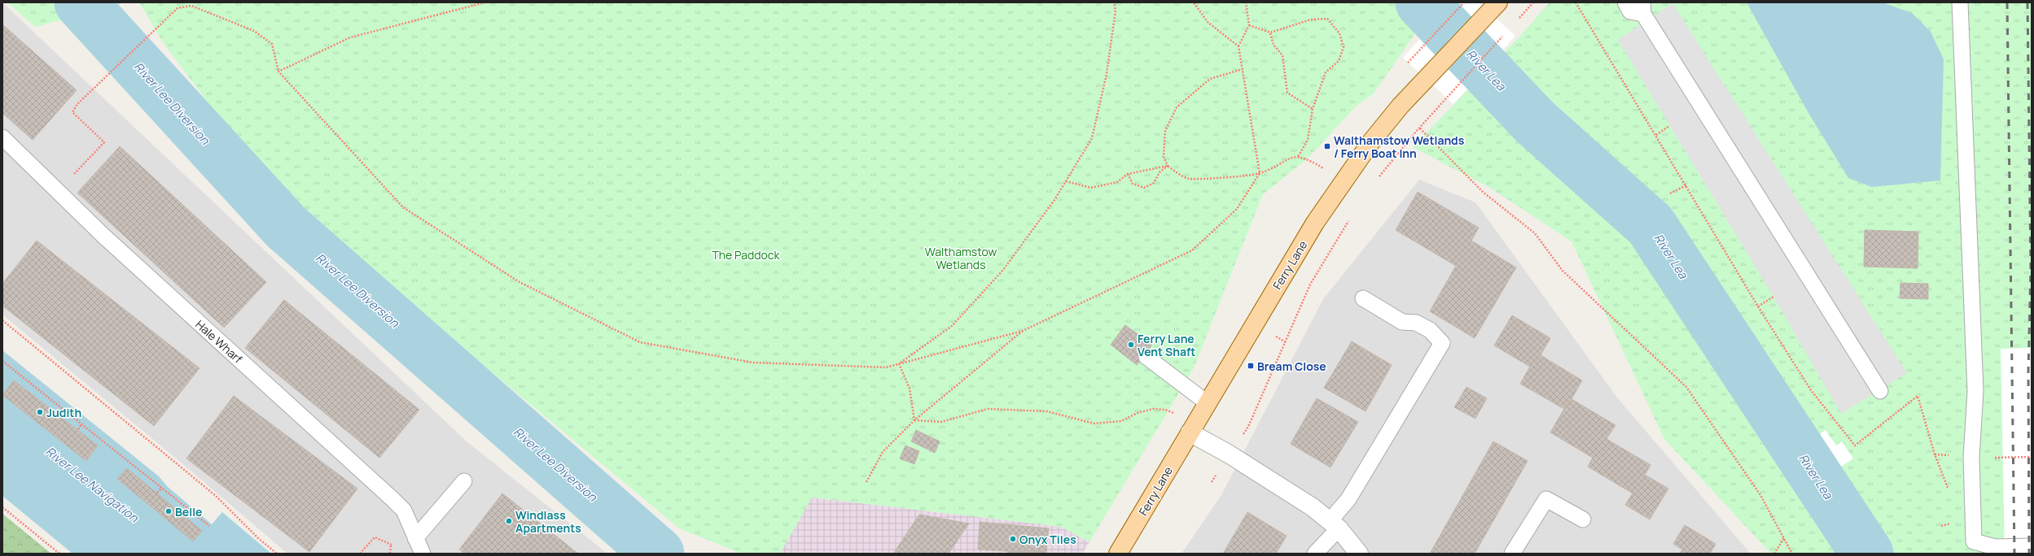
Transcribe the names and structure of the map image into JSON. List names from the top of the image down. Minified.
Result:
{"streets":{"main road":["Ferry Lane"],"lane":["Hale Wharf"]},"water":["River Lea","River Lee Diversion","River Lee Navigation"],"parks":["Walthamstow Wetlands","The Paddock"],"places":{"transit":["Walthamstow Wetlands / Ferry Boat Inn","Bream Close"],"other":["Ferry Lane Vent Shaft","Judith","Belle","Windlass Apartments","Onyx Tiles"]}}
